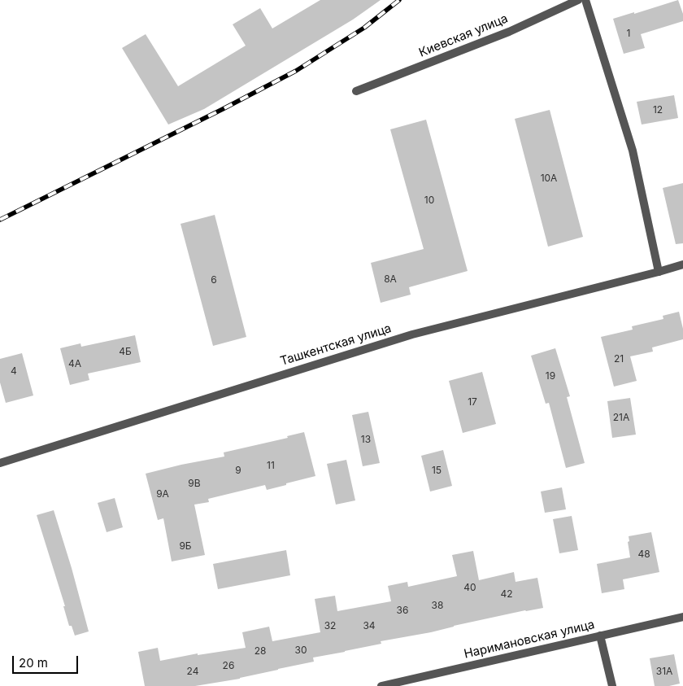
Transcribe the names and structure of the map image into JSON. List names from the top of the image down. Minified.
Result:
{"streets":{"street":["Киевская улица","Ташкентская улица","Наримановская улица"]},"house_numbers":["1","12","10А","10","8А","6","4Б","21","4А","4","19","17","21А","13","11","9","15","9В","9А","9Б","48","40","42","38","36","32","34","30","28","26","24","31А"],"scale_bar":"20 m"}
